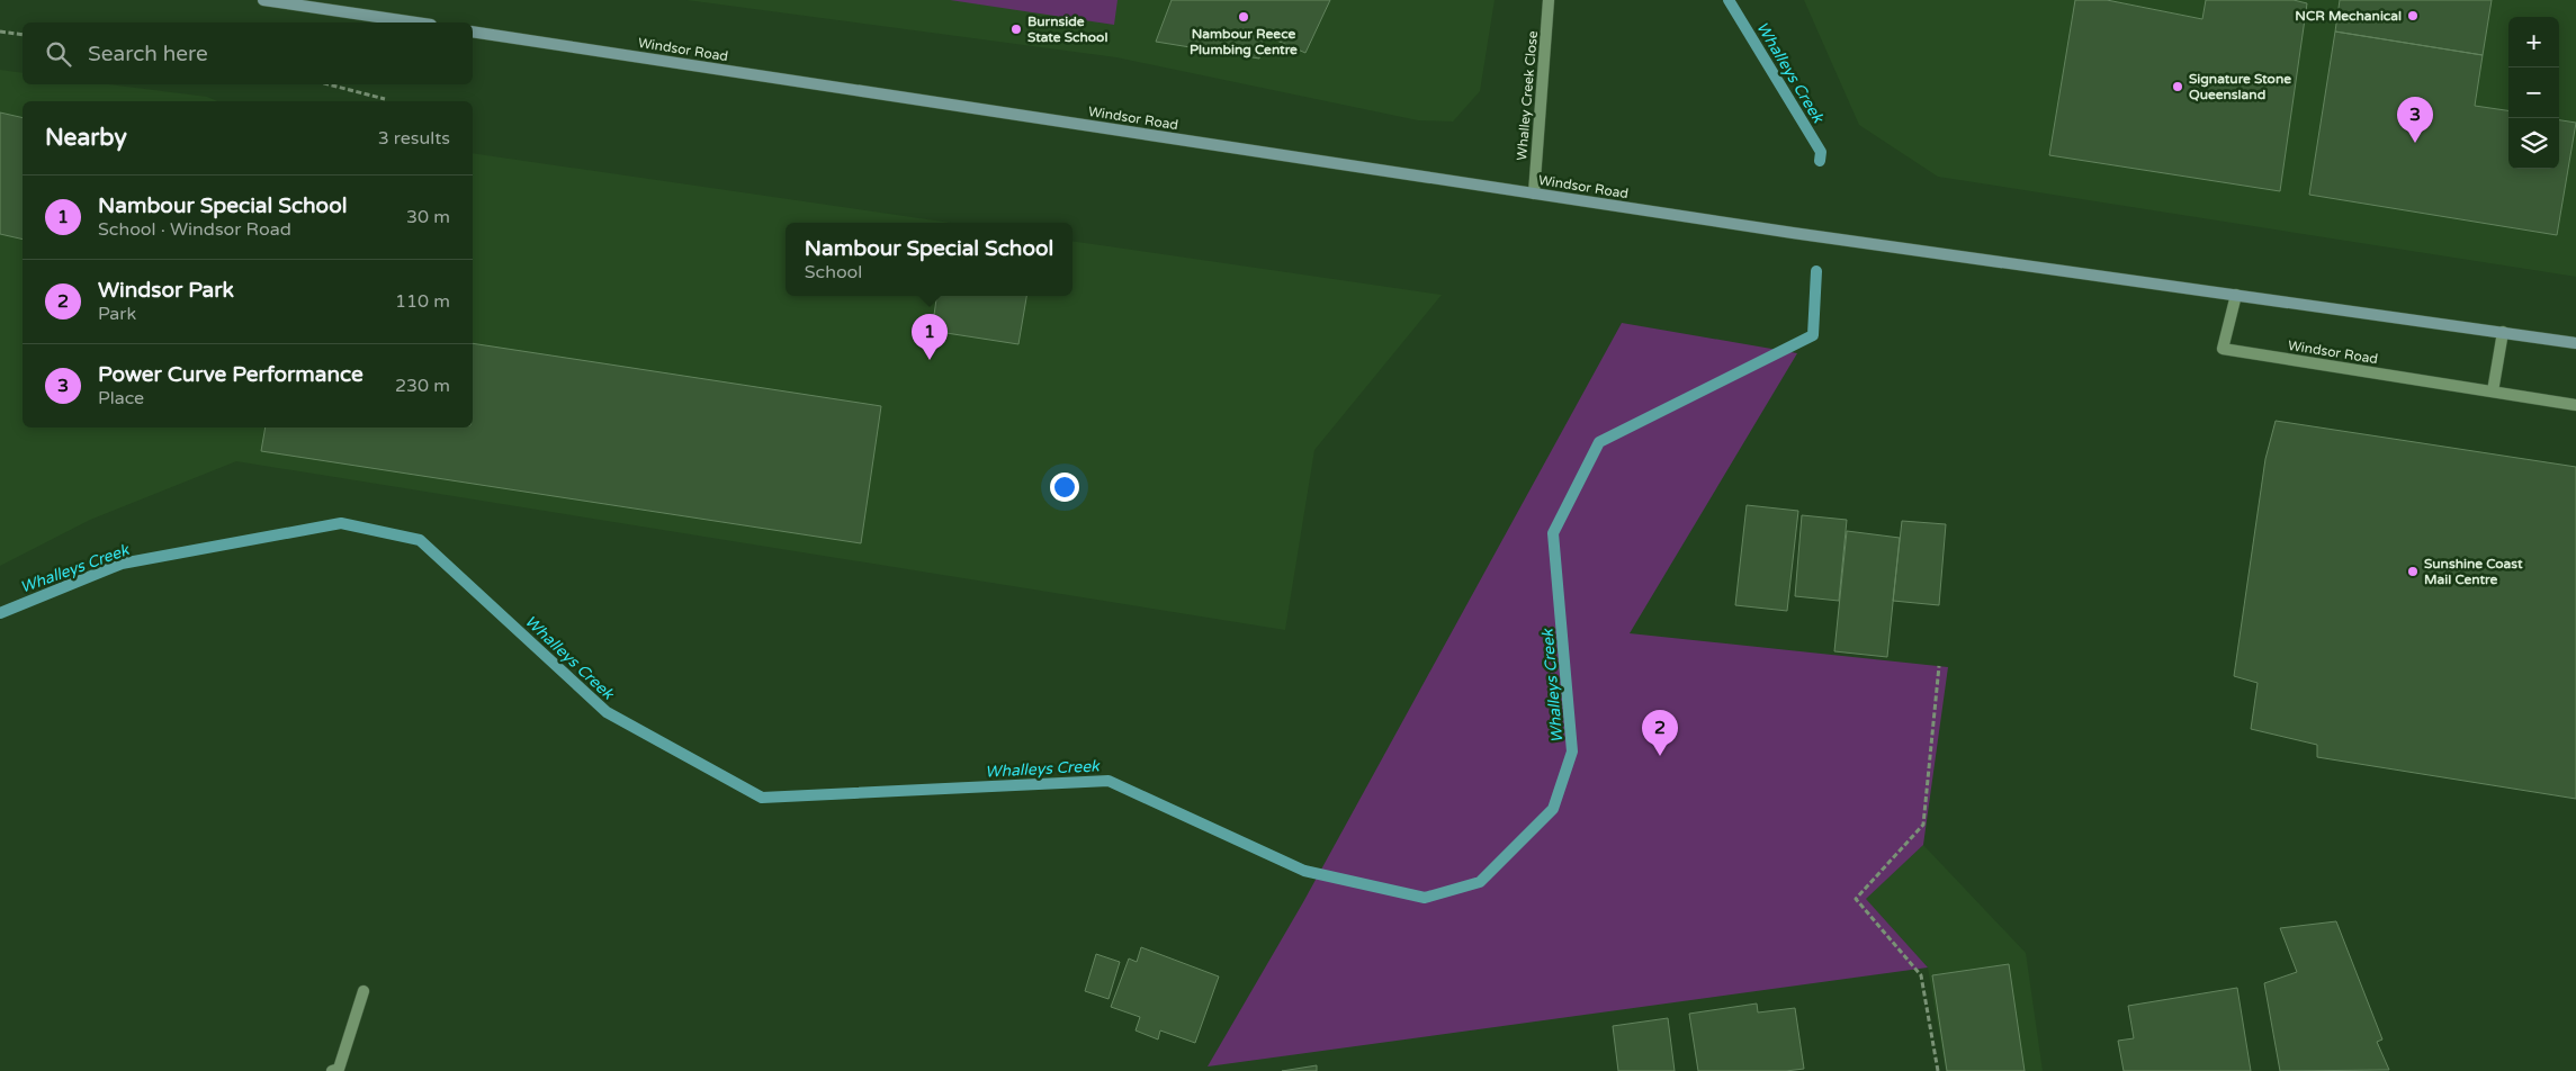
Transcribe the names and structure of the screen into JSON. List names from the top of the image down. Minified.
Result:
{"streets":{"street":["Windsor Road","Whalley Creek Close"]},"crossings":[["Windsor Road","Whalley Creek Close"]],"water":["Whalleys Creek"],"places":["NCR Mechanical","Nambour Reece Plumbing Centre","Burnside State School","Signature Stone Queensland","Sunshine Coast Mail Centre"],"page":{"map_buttons":["+","−"],"search":"Search here","pins":["3","1","2"],"heading":["Nearby","3 results"],"list":[{"mark":"1","name":"Nambour Special School","note":"School · Windsor Road","value":"30 m"},{"mark":"2","name":"Windsor Park","note":"Park","value":"110 m"},{"mark":"3","name":"Power Curve Performance","note":"Place","value":"230 m"}],"popup":["Nambour Special School","School"]}}
